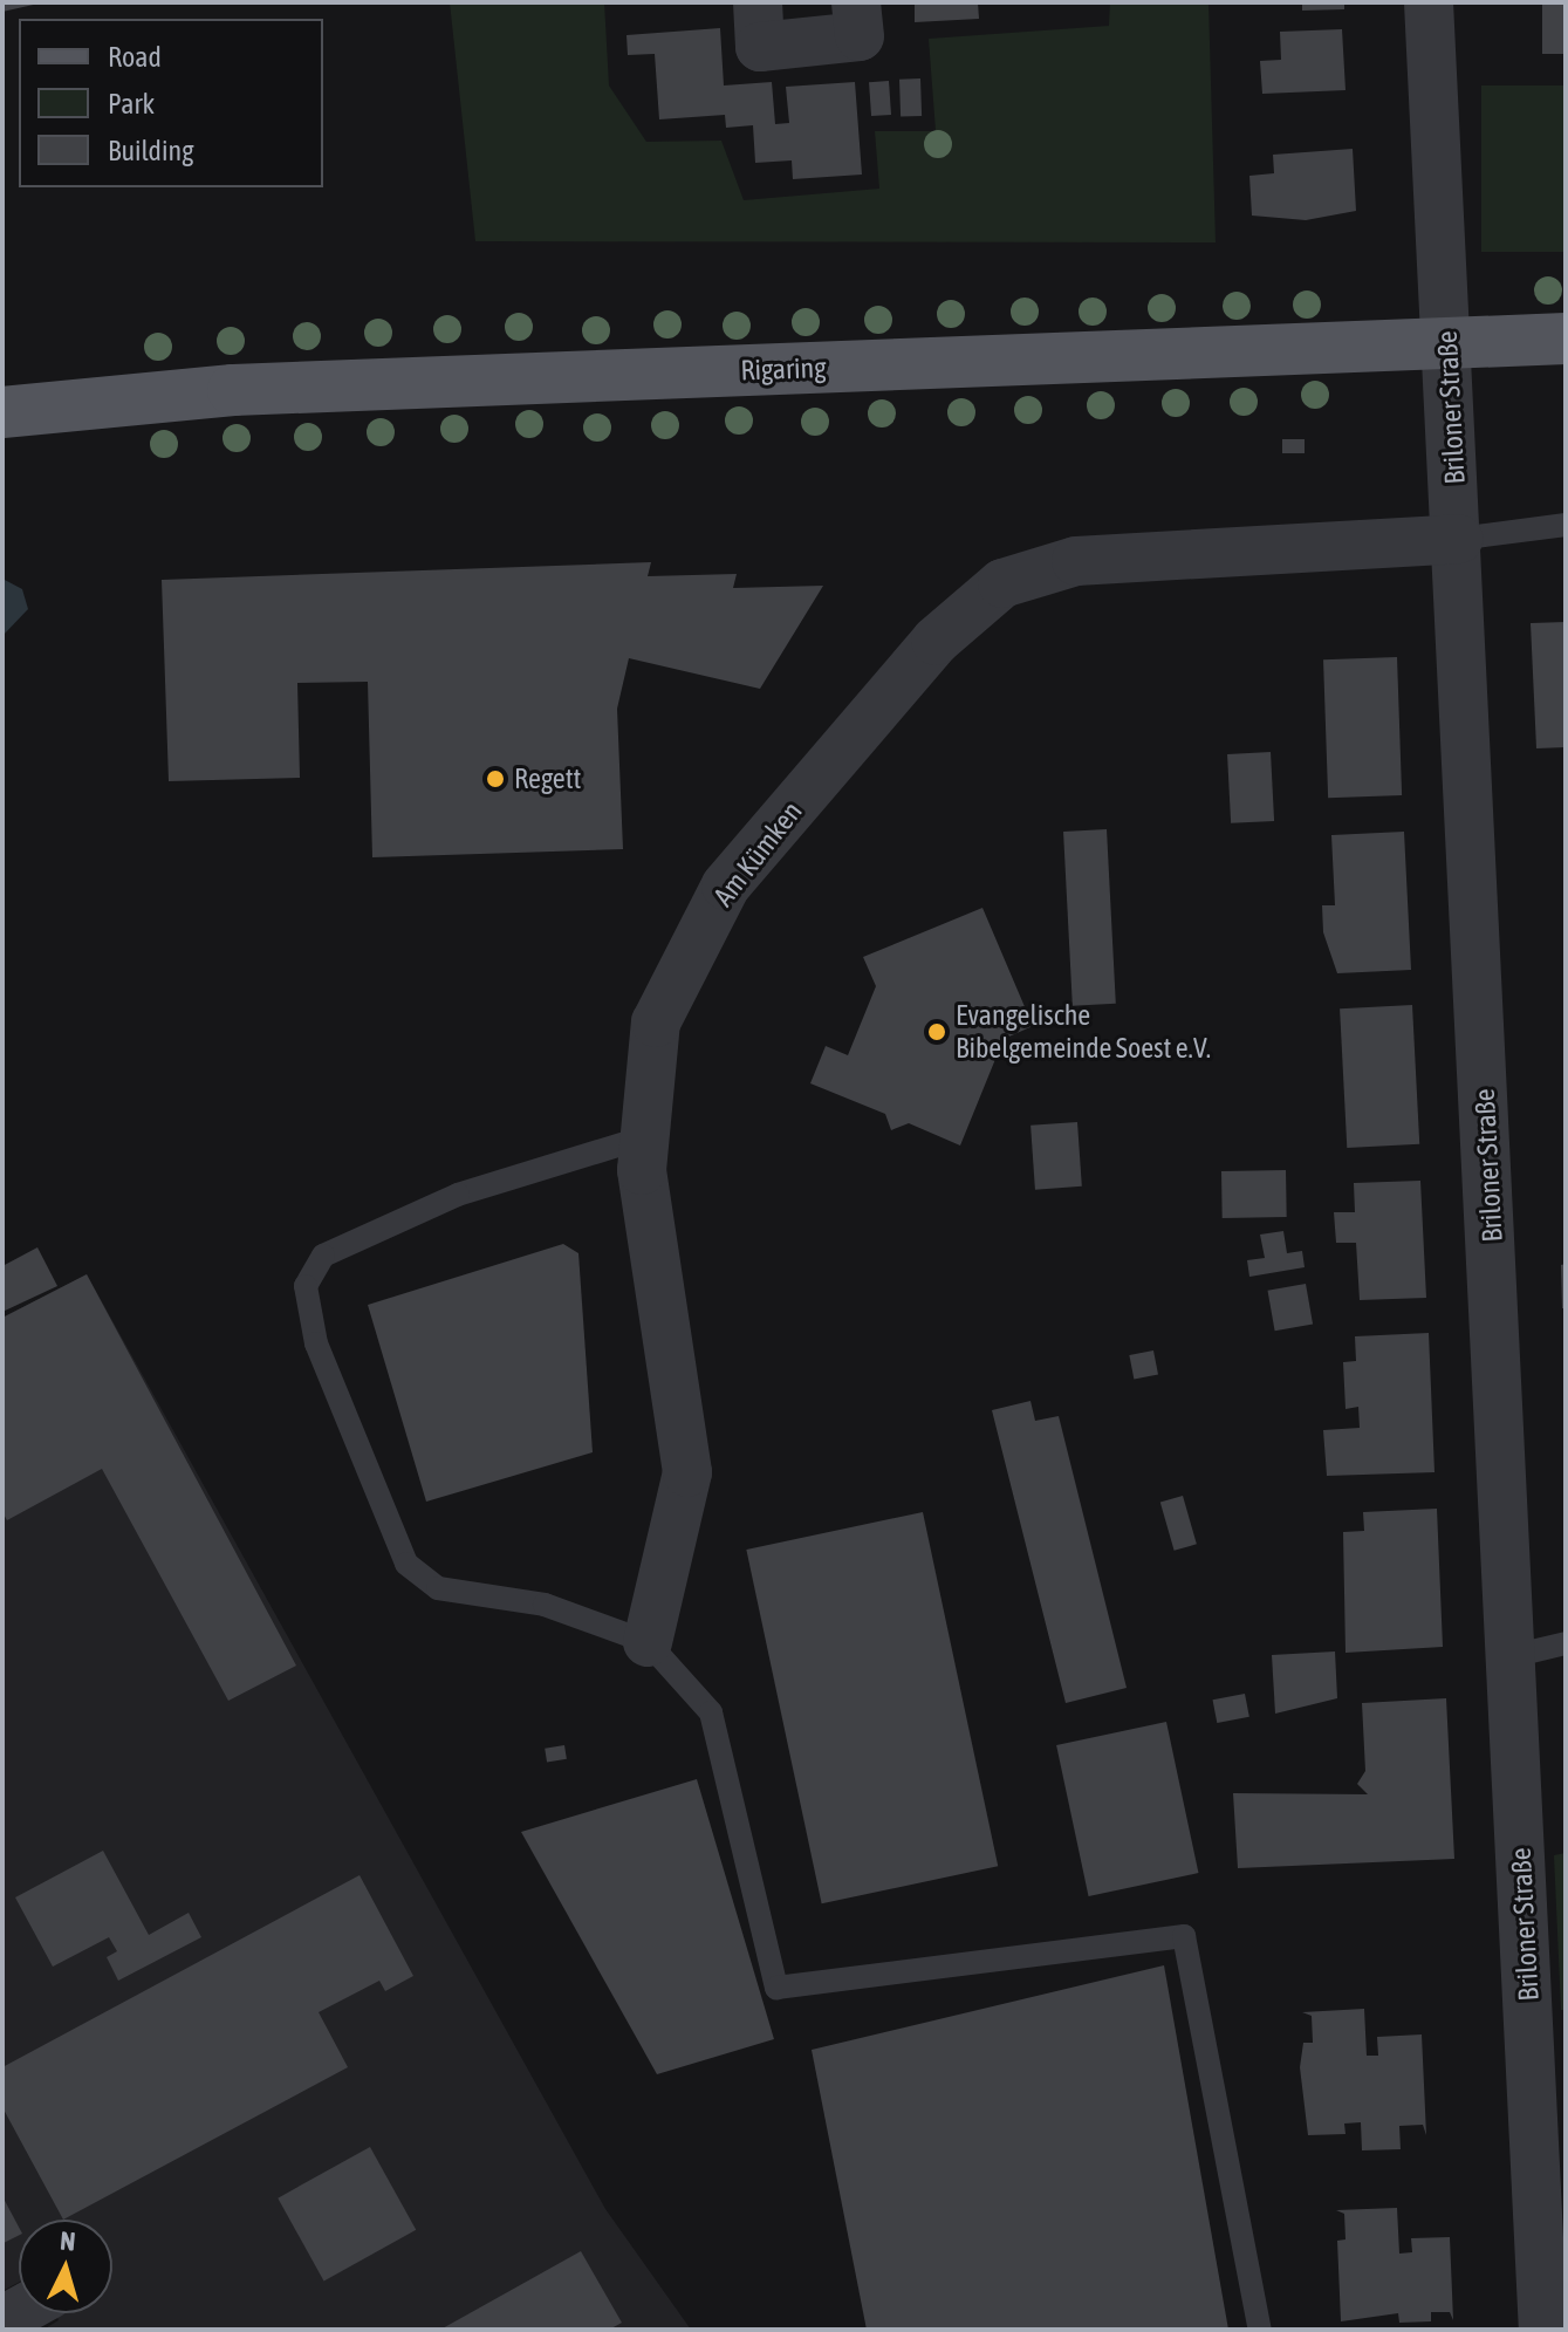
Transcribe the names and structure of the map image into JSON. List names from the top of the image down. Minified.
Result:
{"streets":{"main road":["Rigaring"],"street":["Briloner Straße","Am Kümken"]},"crossings":[["Rigaring","Briloner Straße"],["Briloner Straße","Am Kümken"]],"places":["Regett","Evangelische Bibelgemeinde Soest e.V."],"legend":["Road","Park","Building"],"north":"top"}
